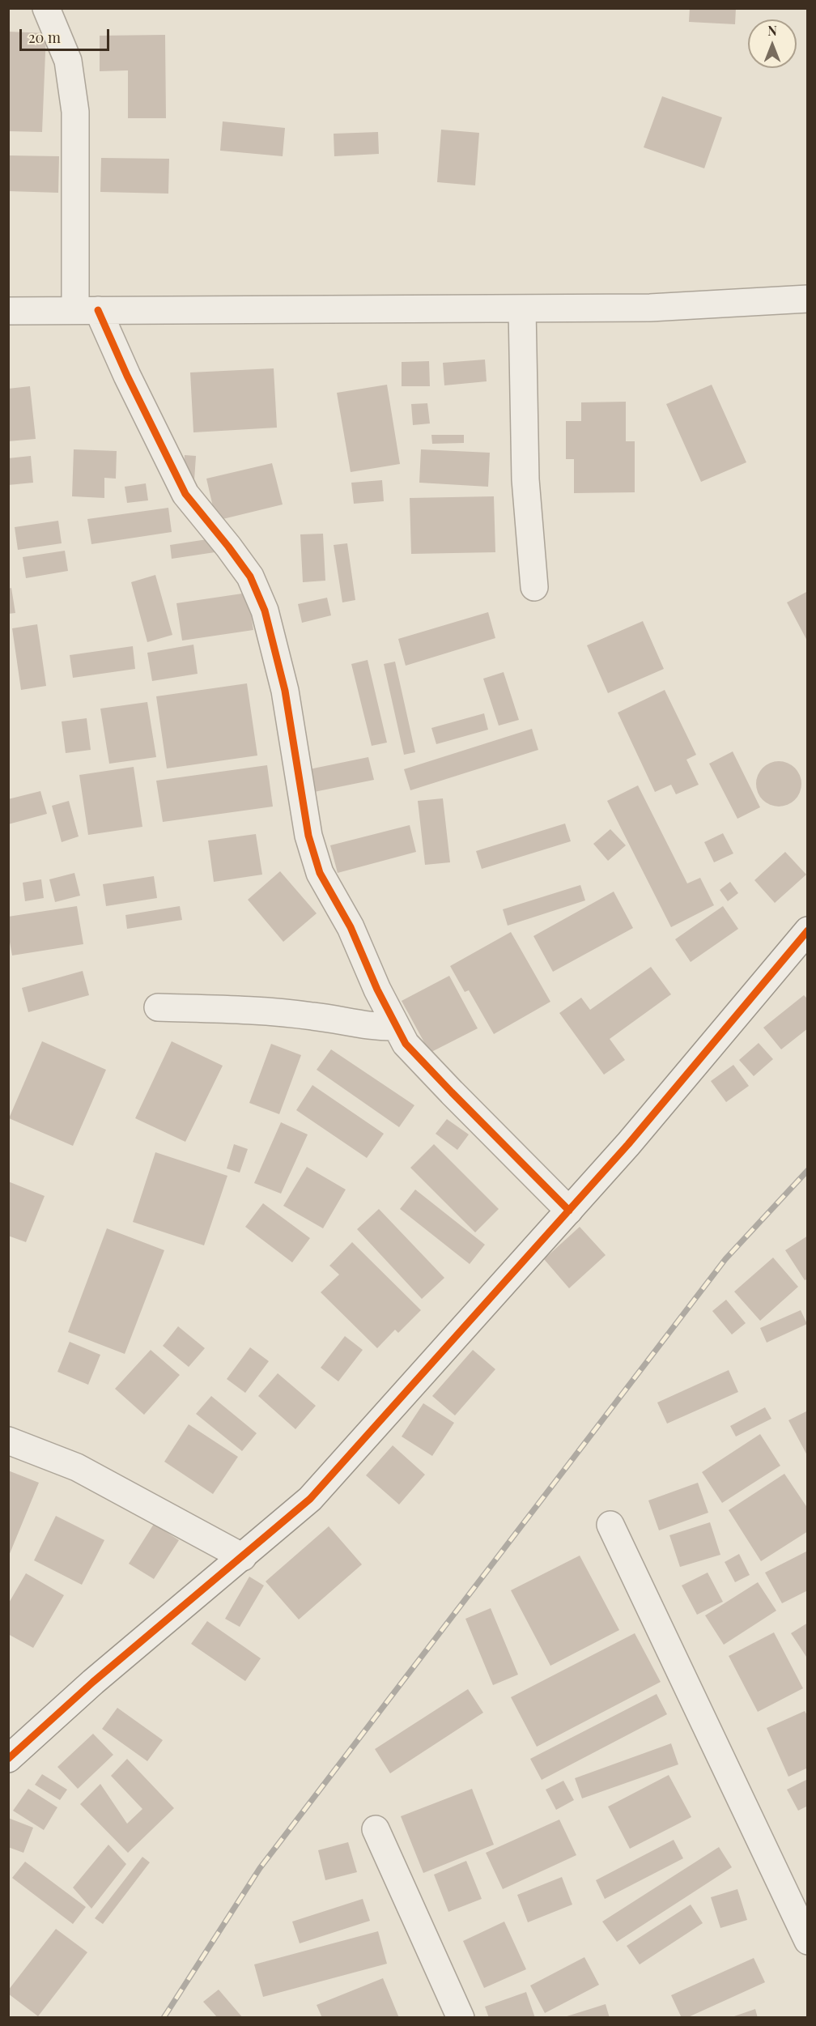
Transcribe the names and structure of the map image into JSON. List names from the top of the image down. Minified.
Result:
{"scale_bar":"20 m","north":"top"}
